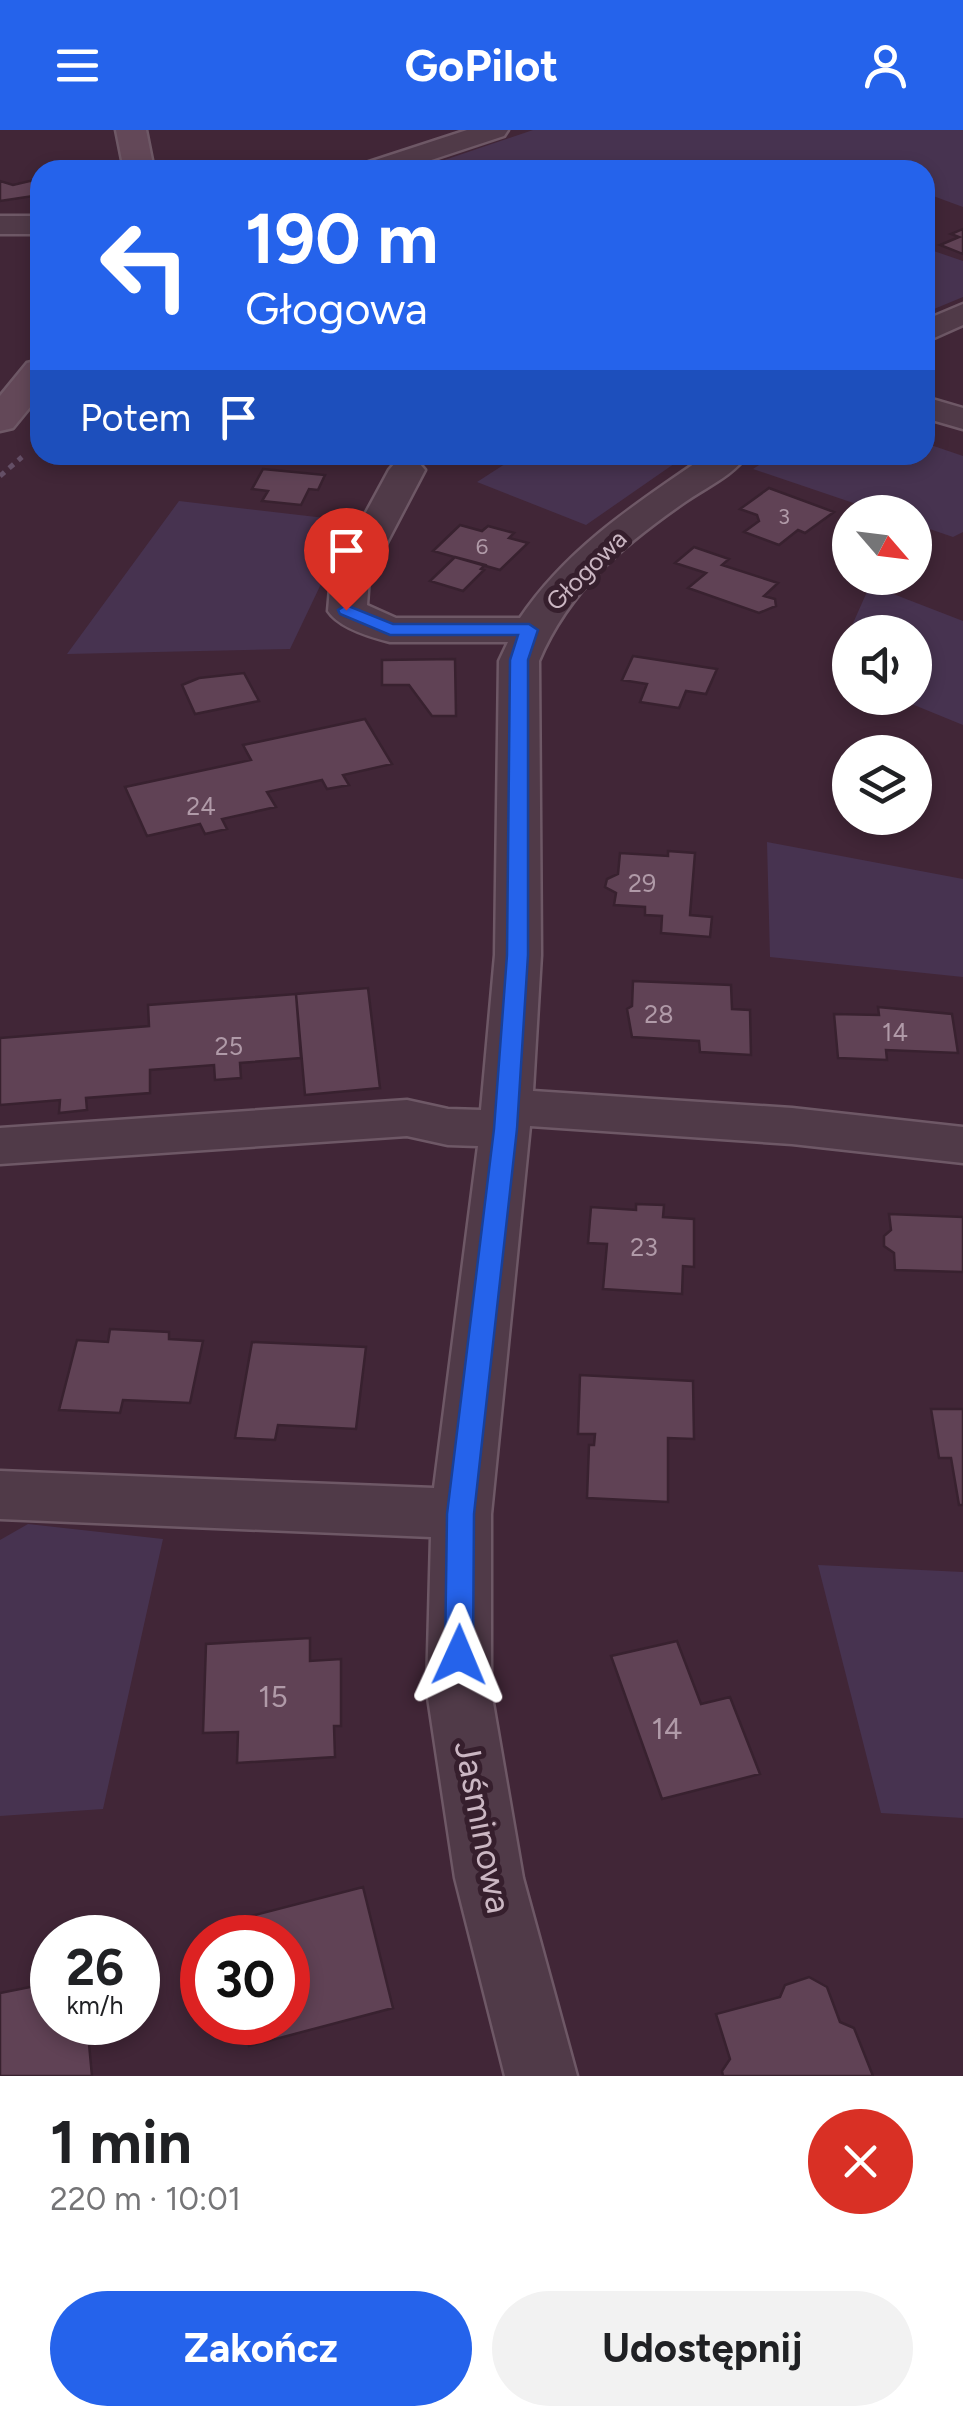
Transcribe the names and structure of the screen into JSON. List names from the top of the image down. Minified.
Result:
{"streets":{"street":["Głogowa","Jaśminowa"]},"crossings":[["Głogowa","Jaśminowa"]],"house_numbers":["3","6","24","29","28","14","25","23","15","14"],"north":"bottom right","page":{"header":"GoPilot","turn":["190 m","Głogowa"],"then":"Potem","speed":"26 km/h","limit":"30","heading":["1 min","220 m · 10:01"],"buttons":["Zakończ","Udostępnij"]}}
